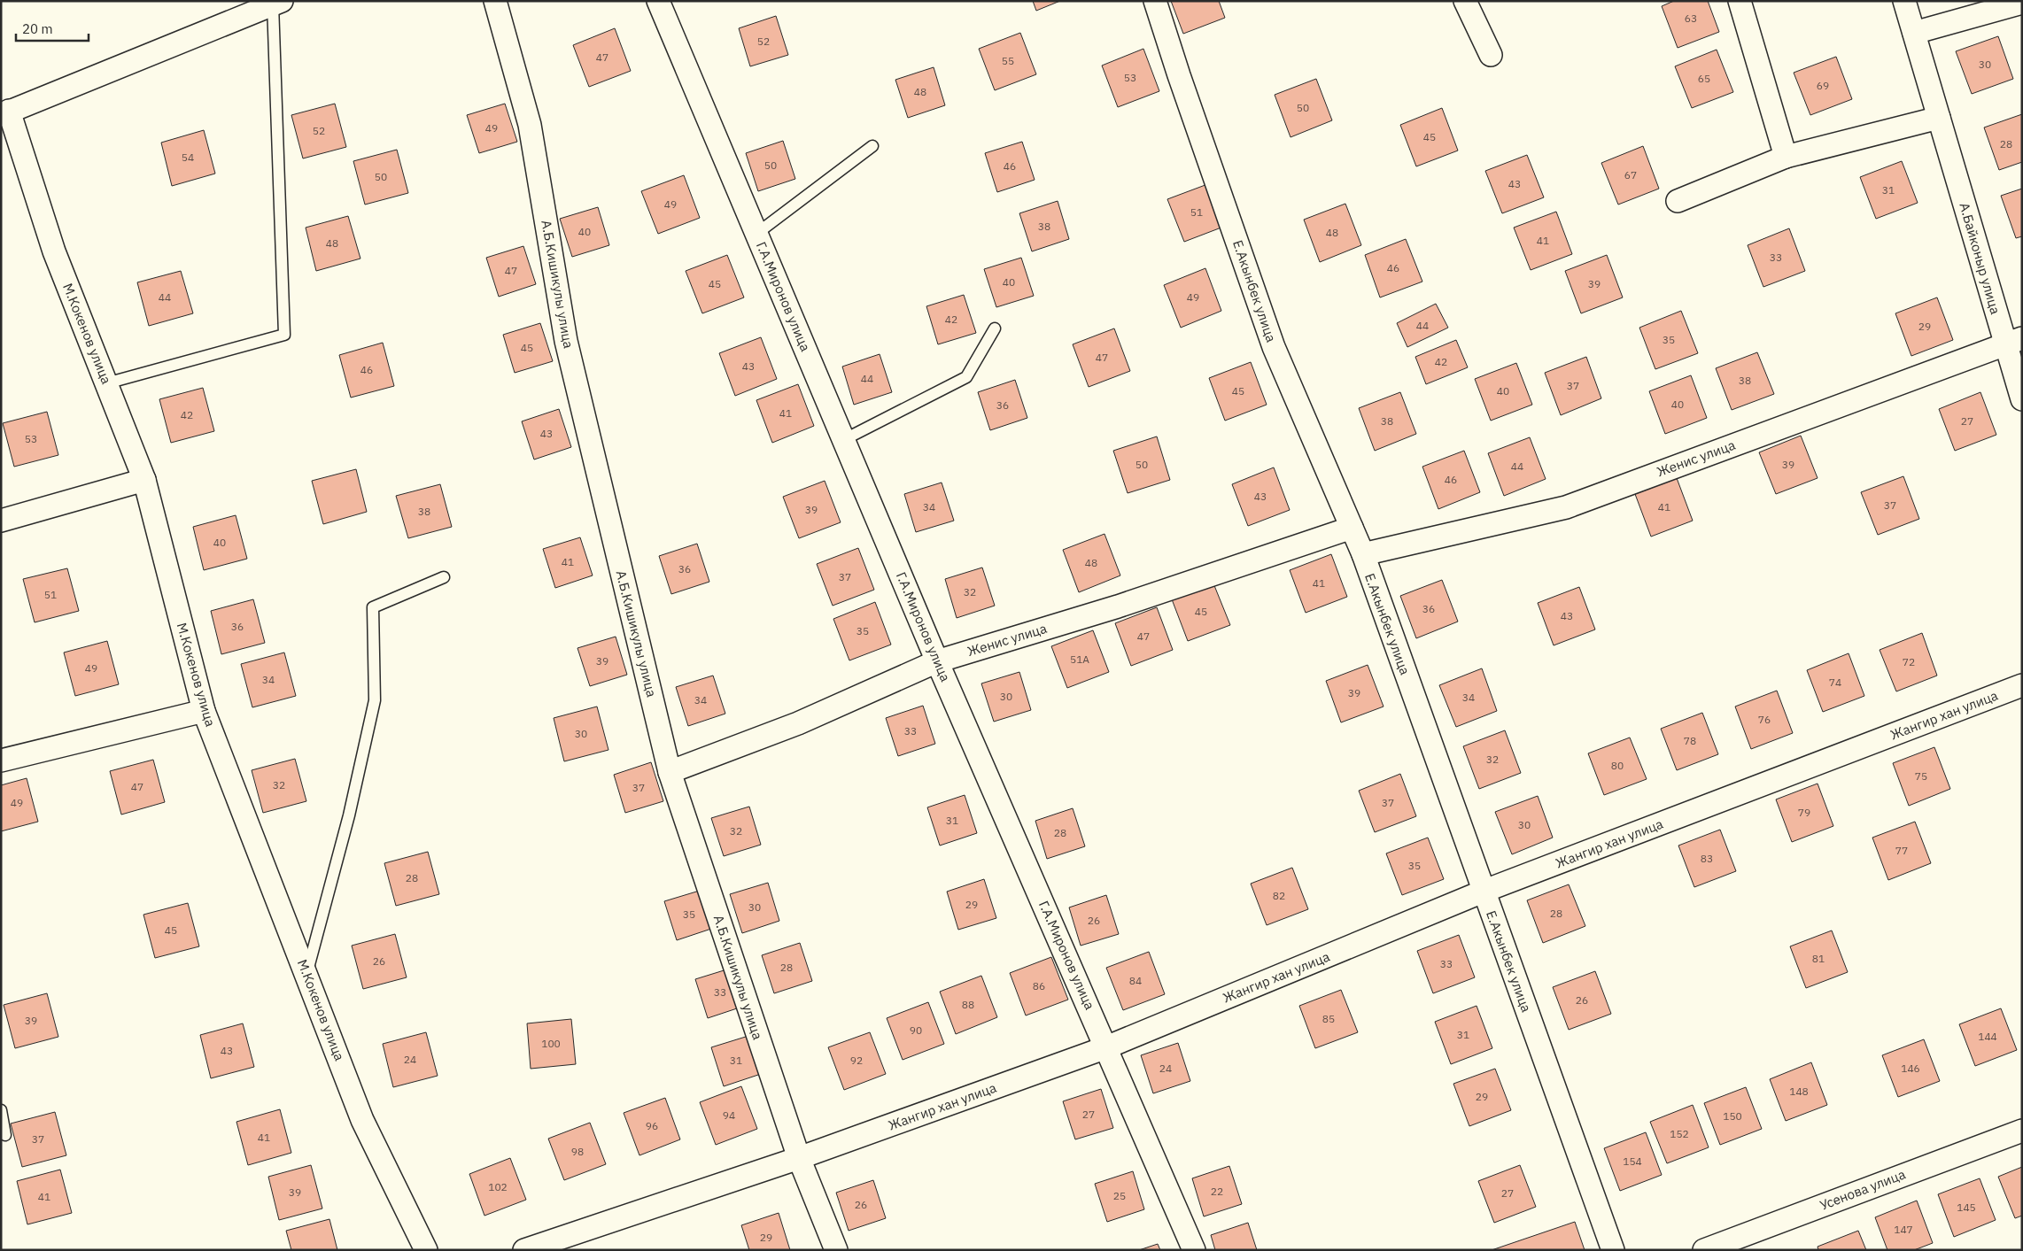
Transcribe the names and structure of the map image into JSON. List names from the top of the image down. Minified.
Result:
{"streets":{"street":["А.Байконыр улица","А.Б.Кишикулы улица","Е.Акынбек улица","Г.А.Миронов улица","М.Кокенов улица","Женис улица","Жангир хан улица","Усенова улица"]},"crossings":[["А.Байконыр улица","Женис улица"],["А.Б.Кишикулы улица","Женис улица"],["А.Б.Кишикулы улица","Жангир хан улица"],["Е.Акынбек улица","Женис улица"],["Е.Акынбек улица","Жангир хан улица"],["Г.А.Миронов улица","Женис улица"],["Г.А.Миронов улица","Жангир хан улица"]],"house_numbers":["63","52","47","55","30","53","65","69","48","50","49","52","45","28","54","50","46","67","50","43","31","49","51","38","40","48","41","48","33","46","47","40","45","39","44","49","42","44","29","35","45","47","42","43","46","44","38","37","45","40","40","36","41","42","38","27","43","53","50","39","44","46","43","37","34","41","39","38","40","41","48","36","37","41","32","51","36","45","43","36","35","47","51А","39","72","49","34","74","39","30","34","34","76","33","30","78","32","80","75","32","47","37","49","37","79","31","30","32","28","77","83","35","28","82","29","30","28","35","26","45","81","26","33","28","84","86","33","26","88","85","39","90","31","144","100","43","24","31","92","24","146","148","29","27","94","150","96","152","41","37","98","154","102","22","39","27","25","41","26","145","147","29"],"scale_bar":"20 m"}
